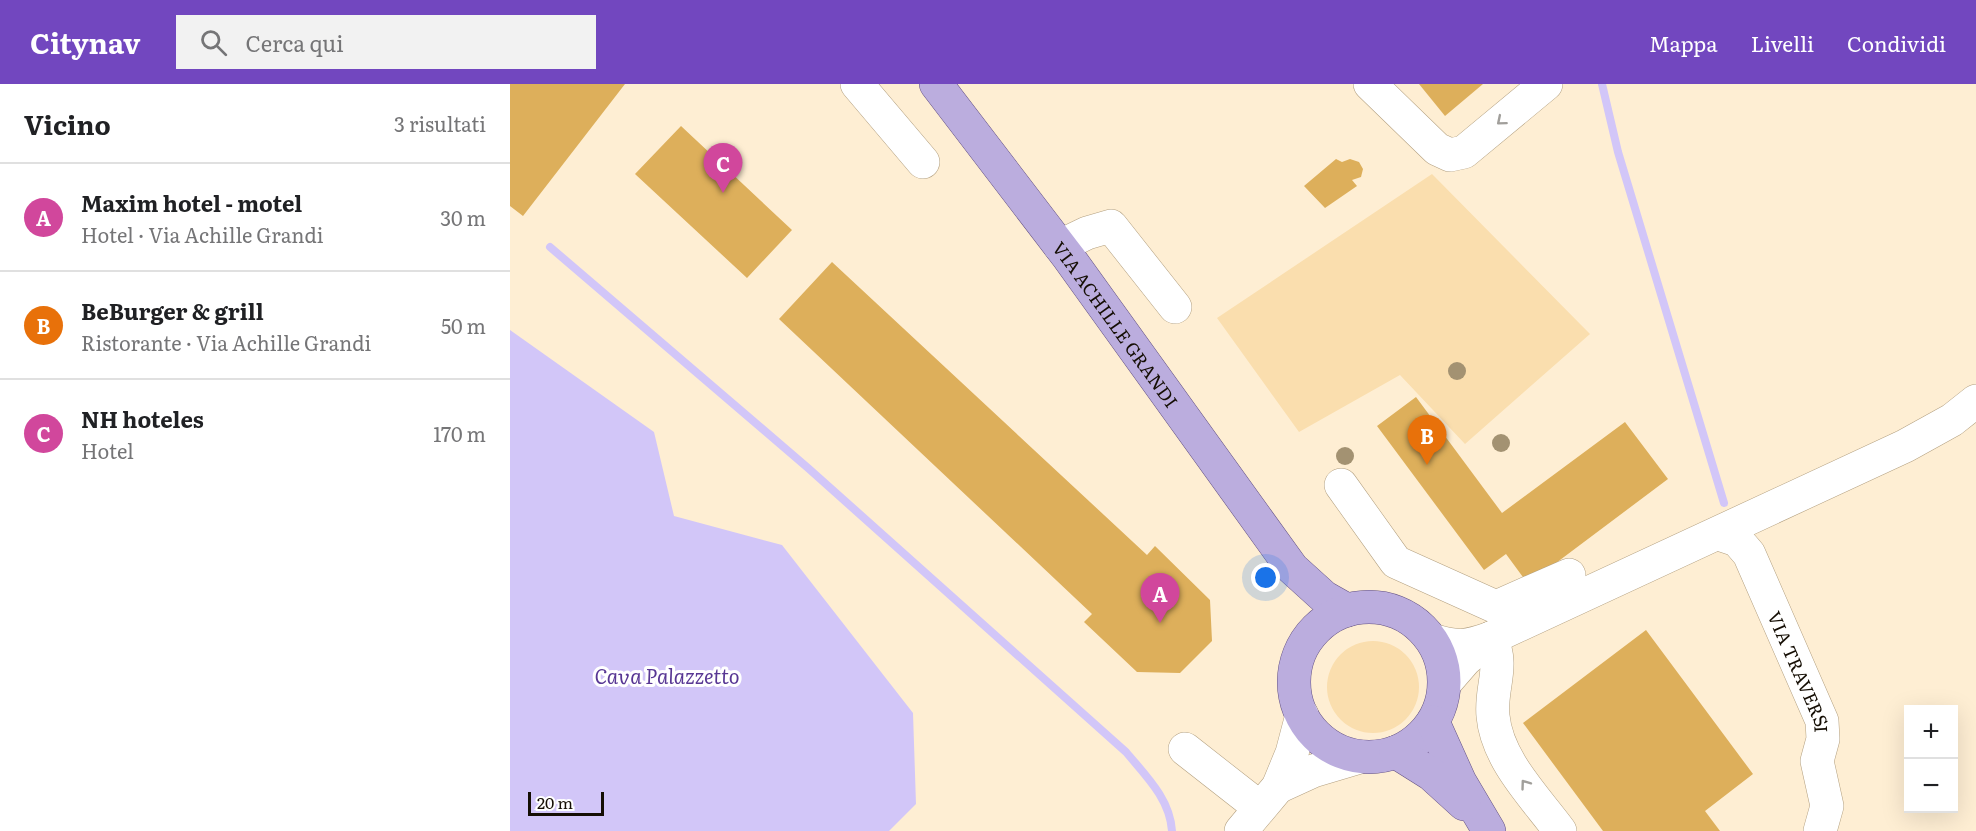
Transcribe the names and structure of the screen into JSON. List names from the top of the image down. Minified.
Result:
{"streets":{"main road":["VIA ACHILLE GRANDI"],"street":["VIA TRAVERSI"]},"water":["Cava Palazzetto"],"scale_bar":"20 m","page":{"header":"Citynav","search":"Cerca qui","nav":["Mappa","Livelli","Condividi"],"heading":["Vicino","3 risultati"],"pins":["C","B","A"],"list":[{"mark":"A","name":"Maxim hotel - motel","note":"Hotel · Via Achille Grandi","value":"30 m"},{"mark":"B","name":"BeBurger & grill","note":"Ristorante · Via Achille Grandi","value":"50 m"},{"mark":"C","name":"NH hoteles","note":"Hotel","value":"170 m"}],"map_buttons":["+","−"],"scale":"20 m"}}
